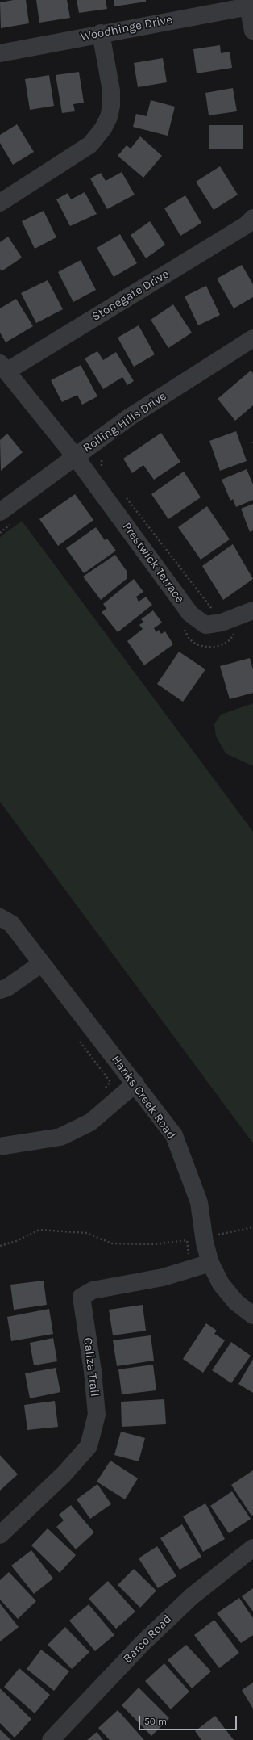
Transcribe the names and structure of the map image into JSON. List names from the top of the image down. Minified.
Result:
{"streets":{"street":["Woodhinge Drive","Stonegate Drive","Rolling Hills Drive","Prestwick Terrace","Hanks Creek Road","Caliza Trail","Barco Road"]},"crossings":[["Rolling Hills Drive","Prestwick Terrace"],["Hanks Creek Road","Caliza Trail"]],"scale_bar":"50 m"}
